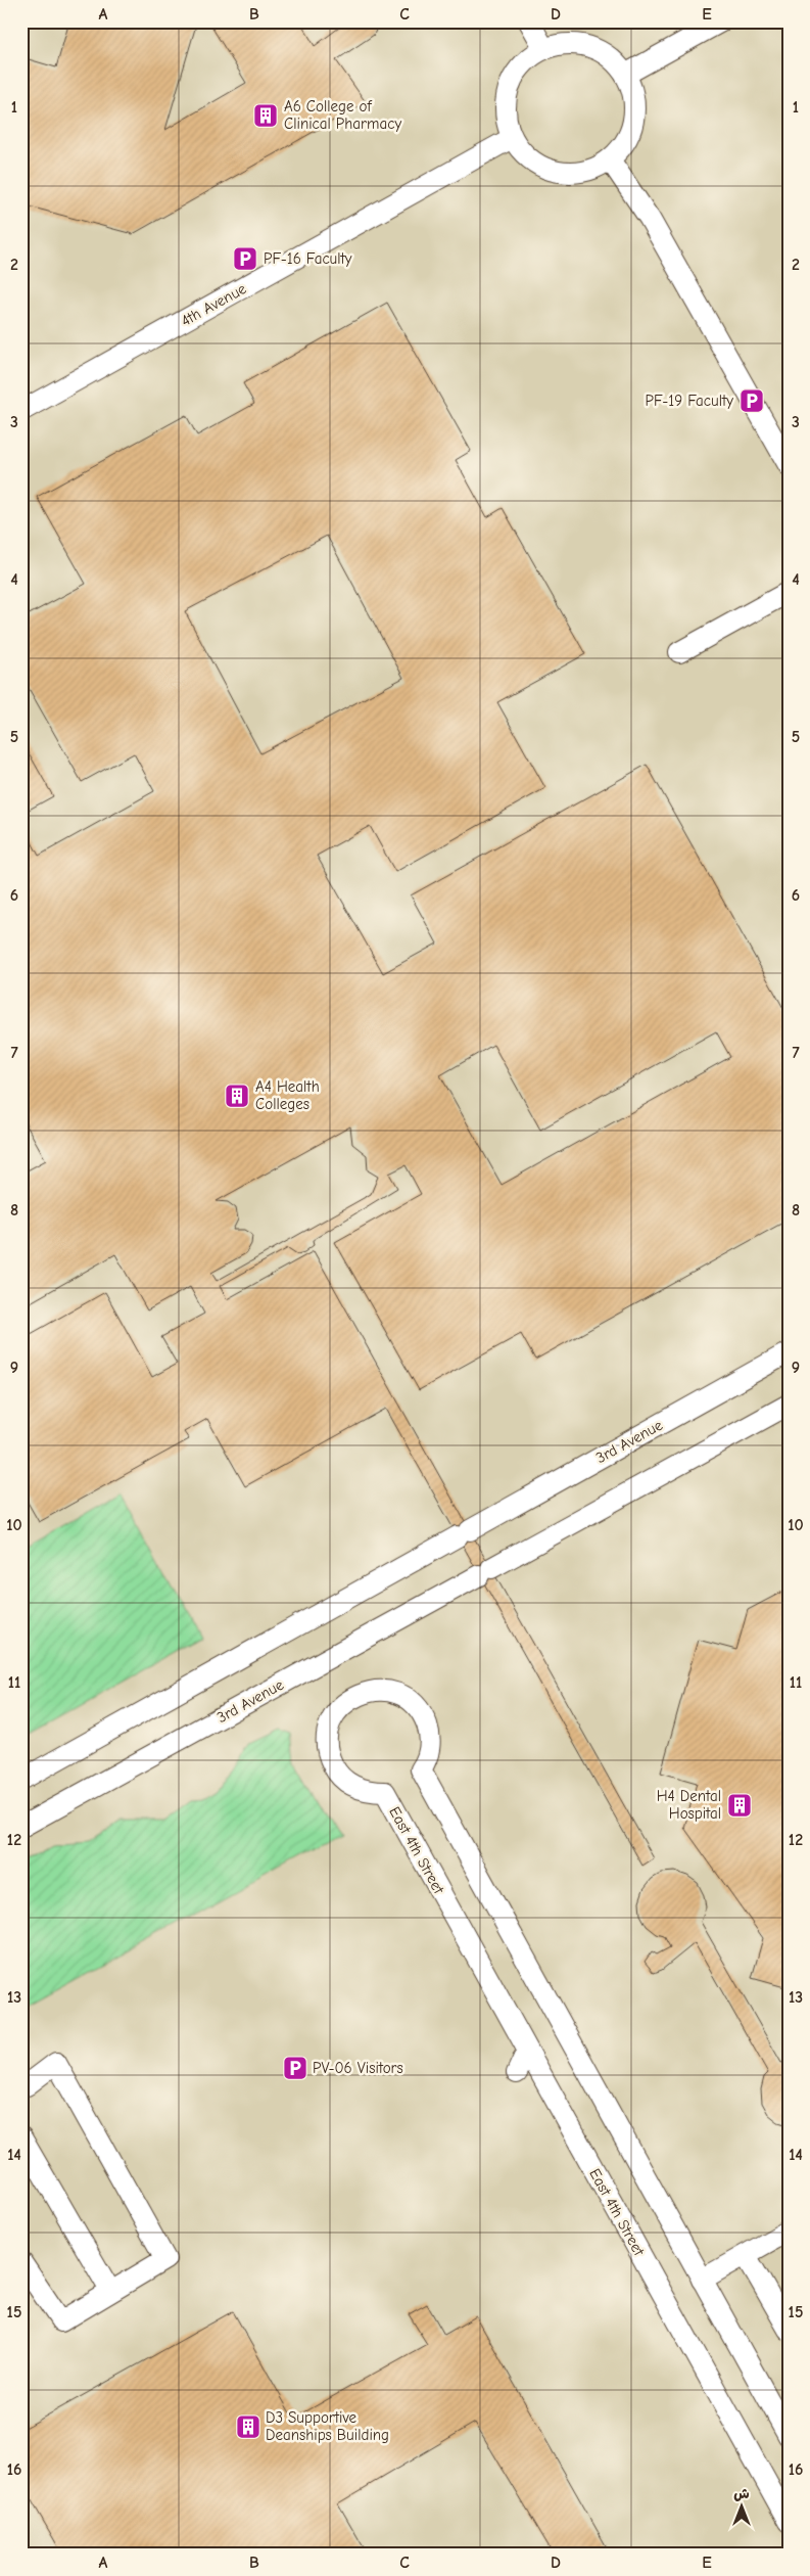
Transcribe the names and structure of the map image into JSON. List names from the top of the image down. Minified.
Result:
{"streets":{"lane":["4th Avenue","3rd Avenue","East 4th Street"]},"places":{"building":["A6 College of Clinical Pharmacy","A4 Health Colleges","H4 Dental Hospital","D3 Supportive Deanships Building"],"parking":["PF-16 Faculty","PF-19 Faculty","PV-06 Visitors"]},"north":"top","grid":{"columns":["A","B","C","D","E"],"rows":["1","2","3","4","5","6","7","8","9","10","11","12","13","14","15","16"]}}
